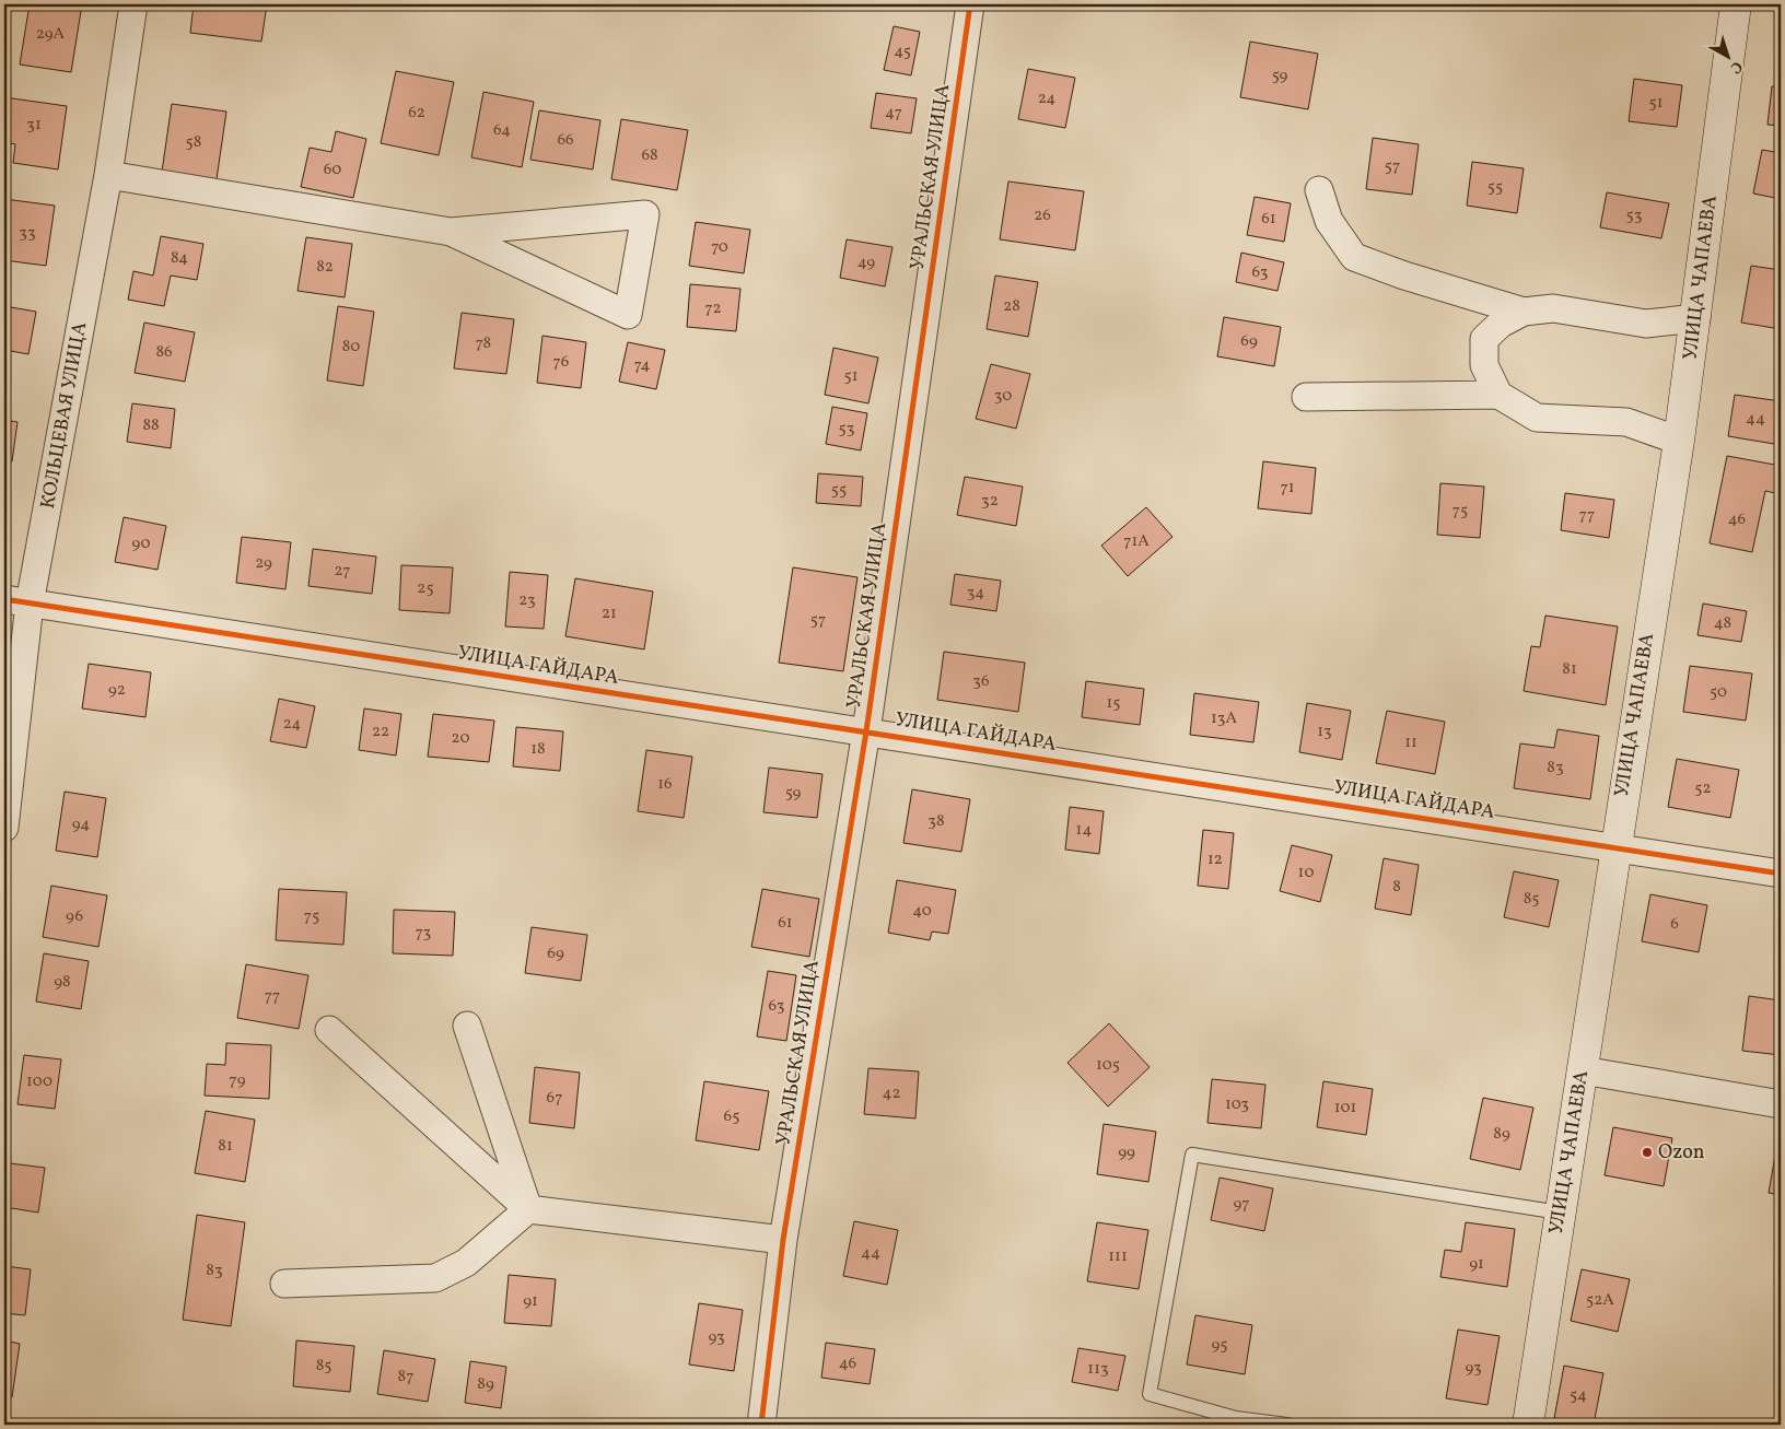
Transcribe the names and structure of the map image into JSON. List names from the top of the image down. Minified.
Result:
{"streets":{"street":["УРАЛЬСКАЯ УЛИЦА","УЛИЦА ЧАПАЕВА","КОЛЬЦЕВАЯ УЛИЦА","УЛИЦА ГАЙДАРА"]},"crossings":[["УРАЛЬСКАЯ УЛИЦА","УЛИЦА ГАЙДАРА"],["УЛИЦА ЧАПАЕВА","УЛИЦА ГАЙДАРА"],["КОЛЬЦЕВАЯ УЛИЦА","УЛИЦА ГАЙДАРА"]],"places":["Ozon"],"house_numbers":["29А","45","59","24","51","62","47","31","64","66","58","68","57","60","55","26","53","61","33","70","84","49","82","63","28","72","69","78","80","86","76","74","51","30","44","88","53","71","55","32","75","77","46","71А","90","29","27","25","34","23","21","57","48","81","36","92","50","15","13А","24","22","13","20","11","18","83","16","52","59","38","94","14","12","10","8","85","40","96","75","61","6","73","69","98","77","63","105","79","100","42","67","103","101","65","89","81","99","97","44","111","91","83","52А","91","93","95","46","85","93","113","87","89","54"],"north":"bottom right"}
